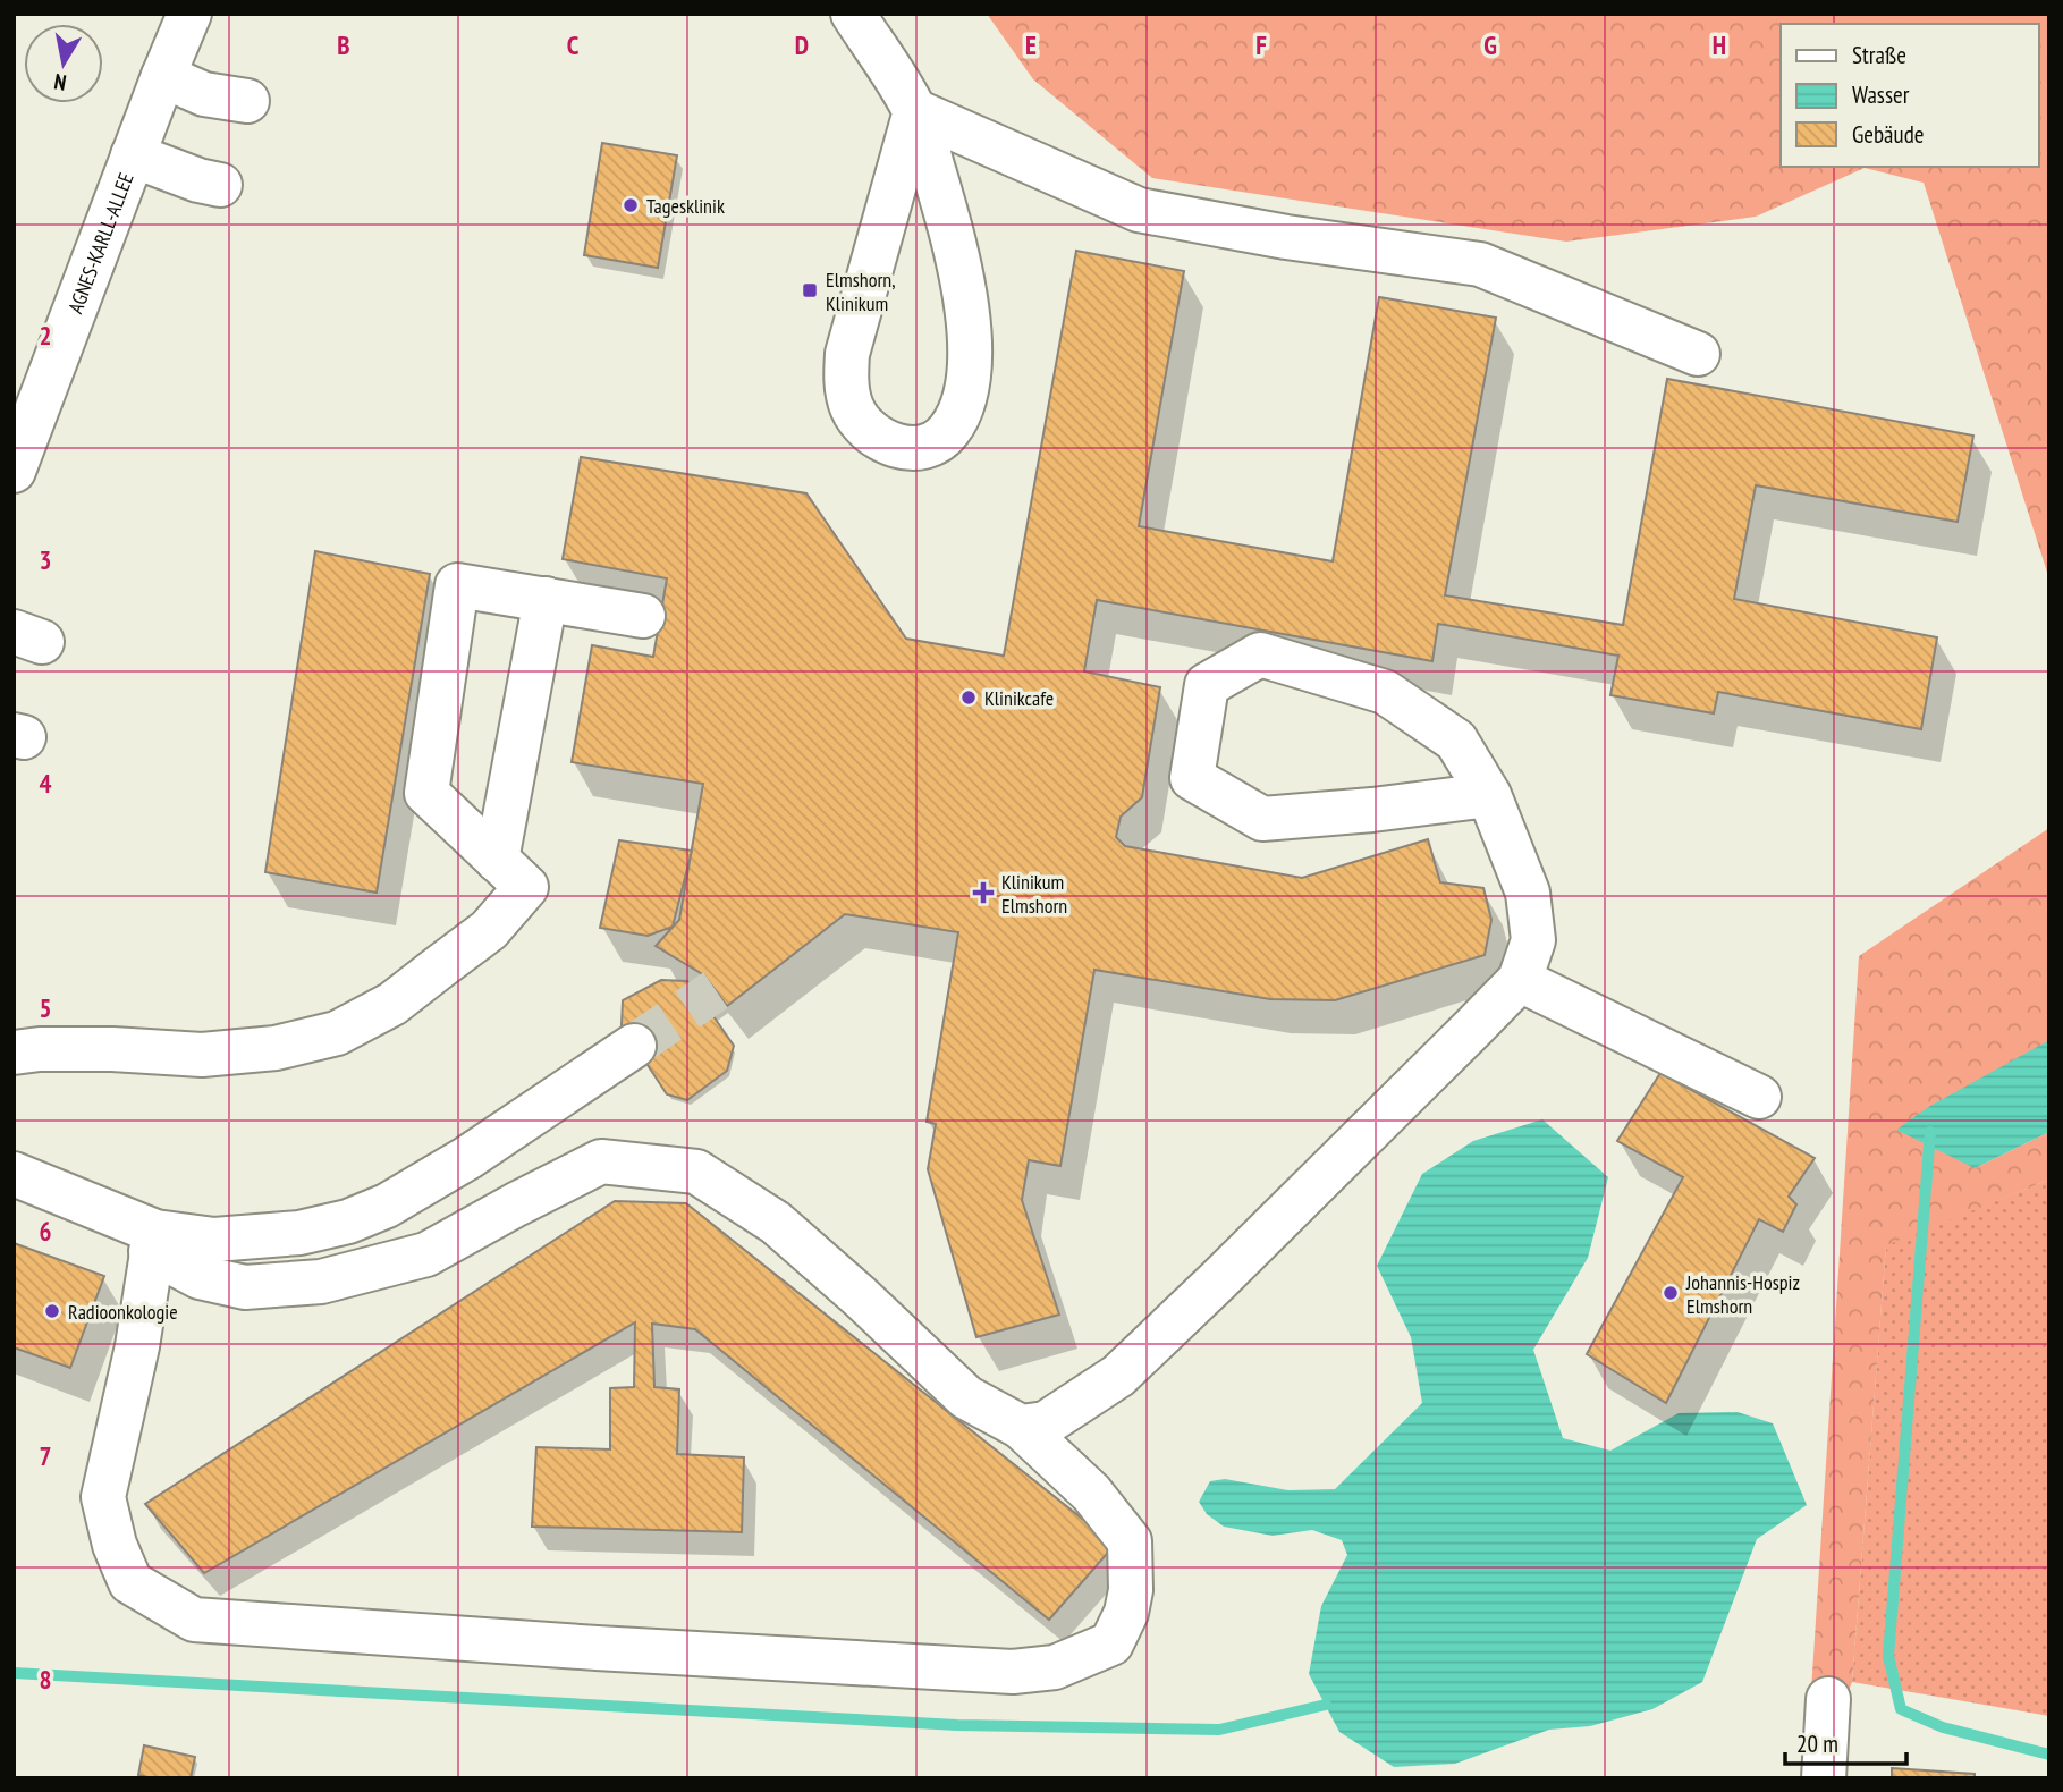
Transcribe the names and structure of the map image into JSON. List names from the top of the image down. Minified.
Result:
{"streets":{"street":["AGNES-KARLL-ALLEE"]},"places":{"other":["Tagesklinik","Klinikcafe","Johannis-Hospiz Elmshorn","Radioonkologie"],"transit":["Elmshorn, Klinikum"],"health":["Klinikum Elmshorn"]},"legend":["Straße","Wasser","Gebäude"],"scale_bar":"20 m","north":"bottom","grid":{"columns":["B","C","D","E","F","G","H"],"rows":["2","3","4","5","6","7","8"]}}
